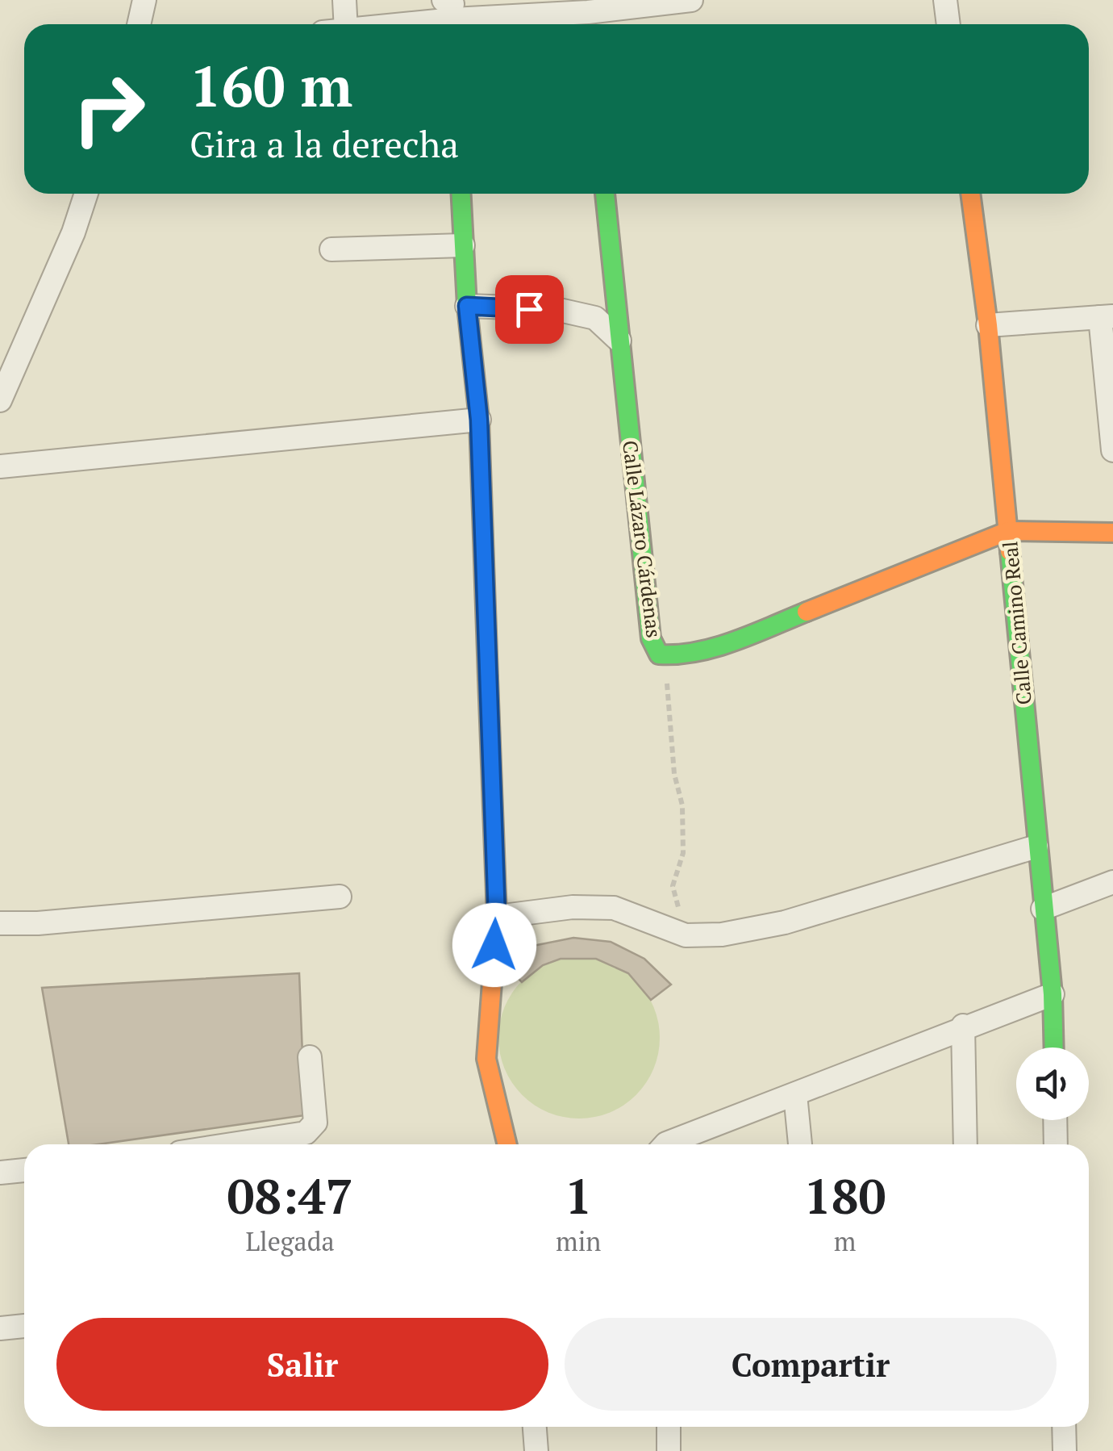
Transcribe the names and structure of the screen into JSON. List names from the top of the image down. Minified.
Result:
{"streets":{"street":["Calle Lázaro Cárdenas","Calle Camino Real"]},"page":{"turn":["160 m","Gira a la derecha"],"eta":["08:47","Llegada","1","min","180","m"],"buttons":["Salir","Compartir"]}}
